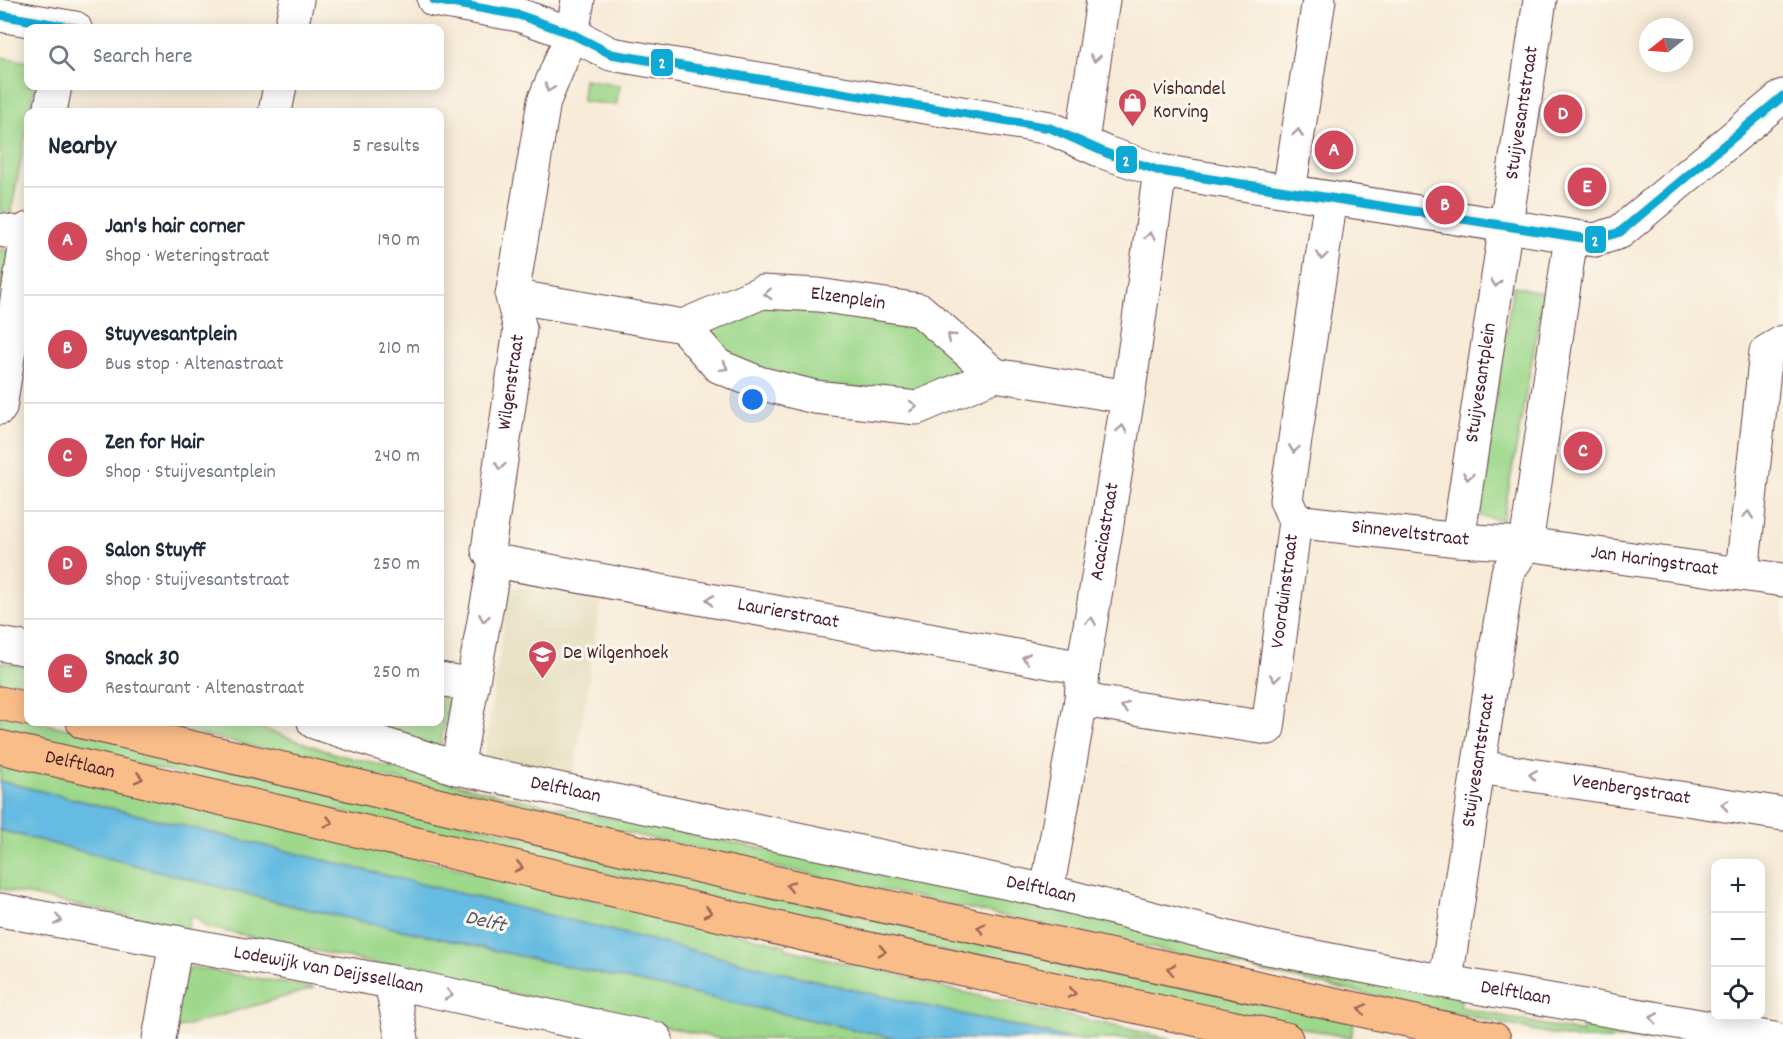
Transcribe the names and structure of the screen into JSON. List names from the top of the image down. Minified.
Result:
{"streets":{"main road":["Delftlaan"],"street":["Stuijvesantstraat","Elzenplein","Wilgenstraat","Stuijvesantplein","Acaciastraat","Sinneveltstraat","Jan Haringstraat","Voorduinstraat","Laurierstraat","Veenbergstraat","Lodewijk van Deijssellaan"]},"crossings":[["Stuijvesantstraat","Stuijvesantplein"],["Stuijvesantstraat","Sinneveltstraat"],["Stuijvesantstraat","Jan Haringstraat"],["Stuijvesantstraat","Delftlaan"],["Stuijvesantstraat","Veenbergstraat"],["Wilgenstraat","Laurierstraat"],["Wilgenstraat","Delftlaan"],["Stuijvesantplein","Sinneveltstraat"],["Acaciastraat","Voorduinstraat"],["Acaciastraat","Laurierstraat"],["Acaciastraat","Delftlaan"],["Sinneveltstraat","Jan Haringstraat"],["Sinneveltstraat","Voorduinstraat"],["Voorduinstraat","Laurierstraat"]],"one_way":["Wilgenstraat","Acaciastraat","Veenbergstraat","Lodewijk van Deijssellaan"],"water":["Delft"],"places":{"shop":["Vishandel Korving"],"school or university":["De Wilgenhoek"]},"lines":["transit line 2"],"north":"left","page":{"search":"Search here","pins":["D","A","E","B","C"],"heading":["Nearby","5 results"],"list":[{"mark":"A","name":"Jan's hair corner","note":"Shop · Weteringstraat","value":"190 m"},{"mark":"B","name":"Stuyvesantplein","note":"Bus stop · Altenastraat","value":"210 m"},{"mark":"C","name":"Zen for Hair","note":"Shop · Stuijvesantplein","value":"240 m"},{"mark":"D","name":"Salon Stuyff","note":"Shop · Stuijvesantstraat","value":"250 m"},{"mark":"E","name":"Snack 30","note":"Restaurant · Altenastraat","value":"250 m"}],"map_buttons":["+","−"]}}
